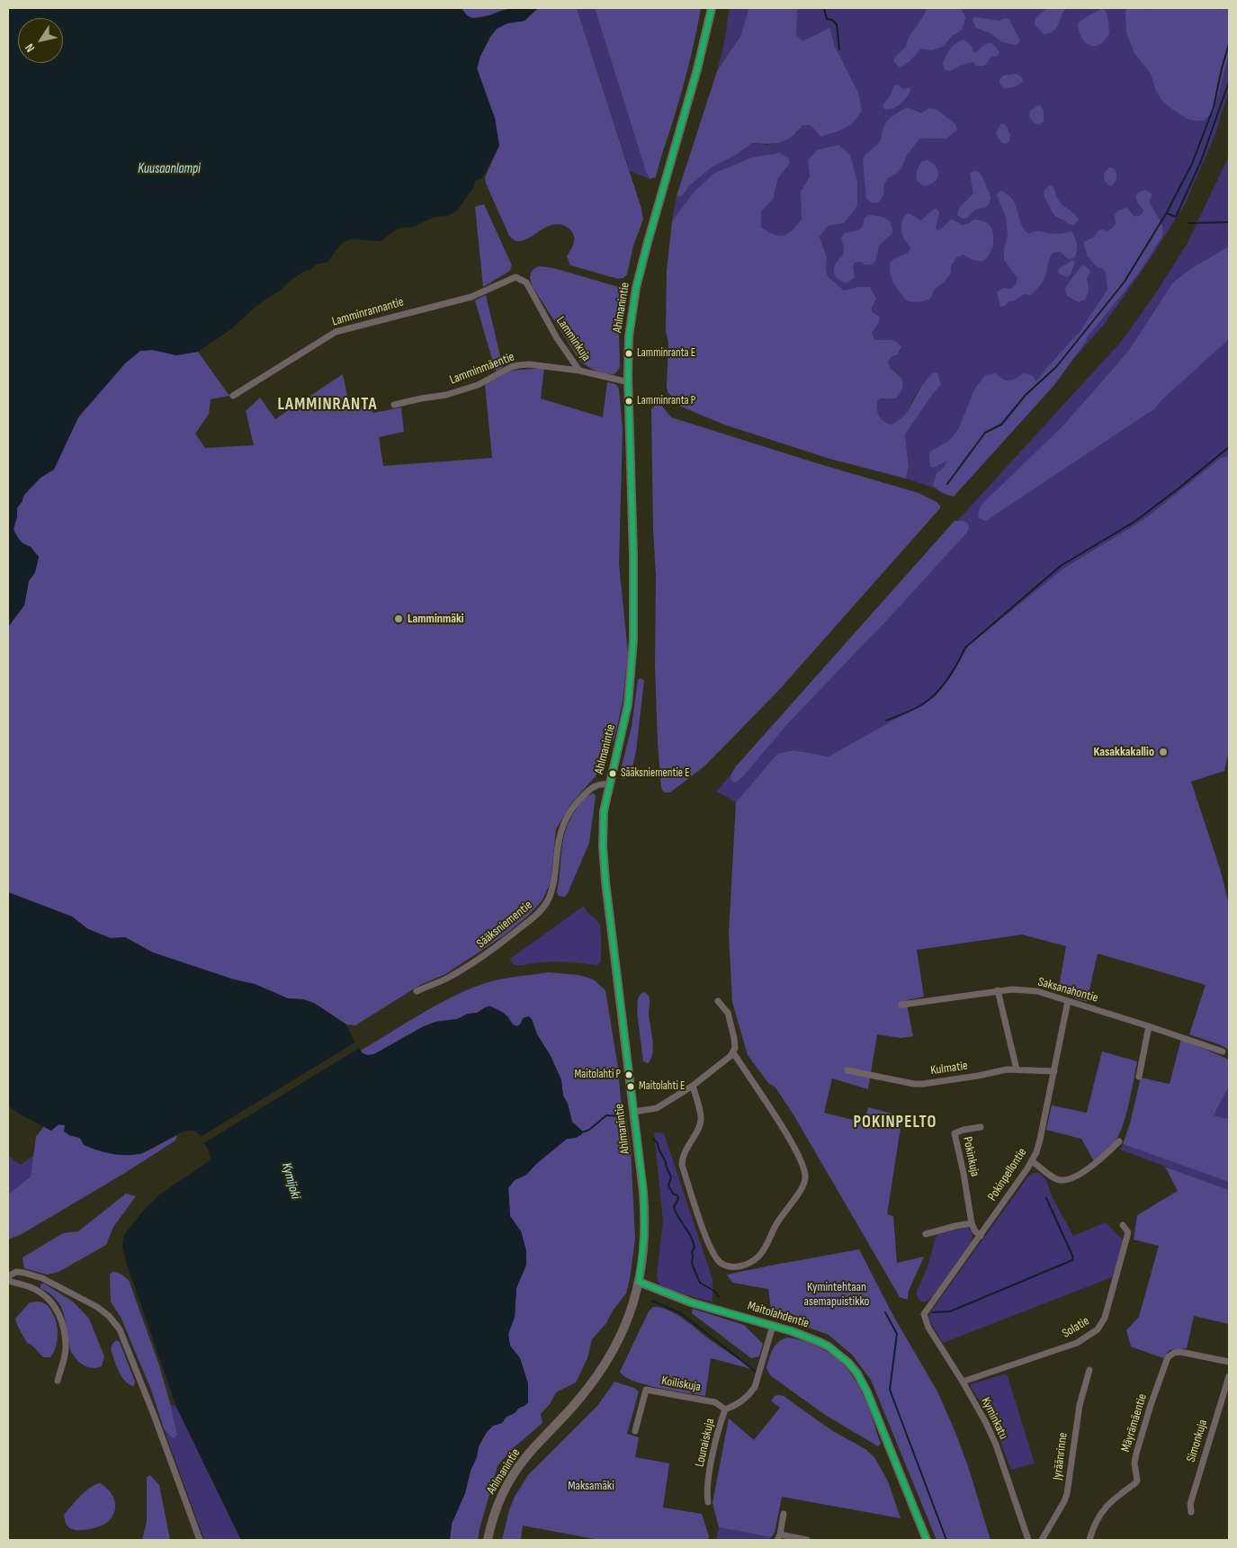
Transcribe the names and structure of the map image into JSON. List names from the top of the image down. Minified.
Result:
{"streets":{"street":["Ahlmanintie","Lamminrannantie","Lamminkuja","Lamminmäentie","Sääksniementie","Saksanahontie","Kulmatie","Pokinkuja","Pokinpellontie","Maitolahdentie","Solatie","Koiliskuja","Kyminkatu","Mäyrämäentie","Simonkuja","Lounaiskuja","Jyräänrinne"]},"crossings":[["Ahlmanintie","Lamminkuja"],["Ahlmanintie","Sääksniementie"],["Ahlmanintie","Maitolahdentie"],["Lamminrannantie","Lamminkuja"],["Lamminkuja","Lamminmäentie"],["Saksanahontie","Pokinpellontie"],["Kulmatie","Pokinpellontie"],["Pokinkuja","Pokinpellontie"],["Pokinpellontie","Kyminkatu"],["Maitolahdentie","Lounaiskuja"],["Solatie","Kyminkatu"],["Koiliskuja","Lounaiskuja"]],"districts":["LAMMINRANTA","POKINPELTO"],"water":["Kuusaanlampi","Kymijoki"],"parks":["Kymintehtaan asemapuistikko","Maksamäki"],"places":["Lamminranta E","Lamminranta P","Lamminmäki","Kasakkakallio","Sääksniementie E","Maitolahti P","Maitolahti E"],"north":"bottom left"}
